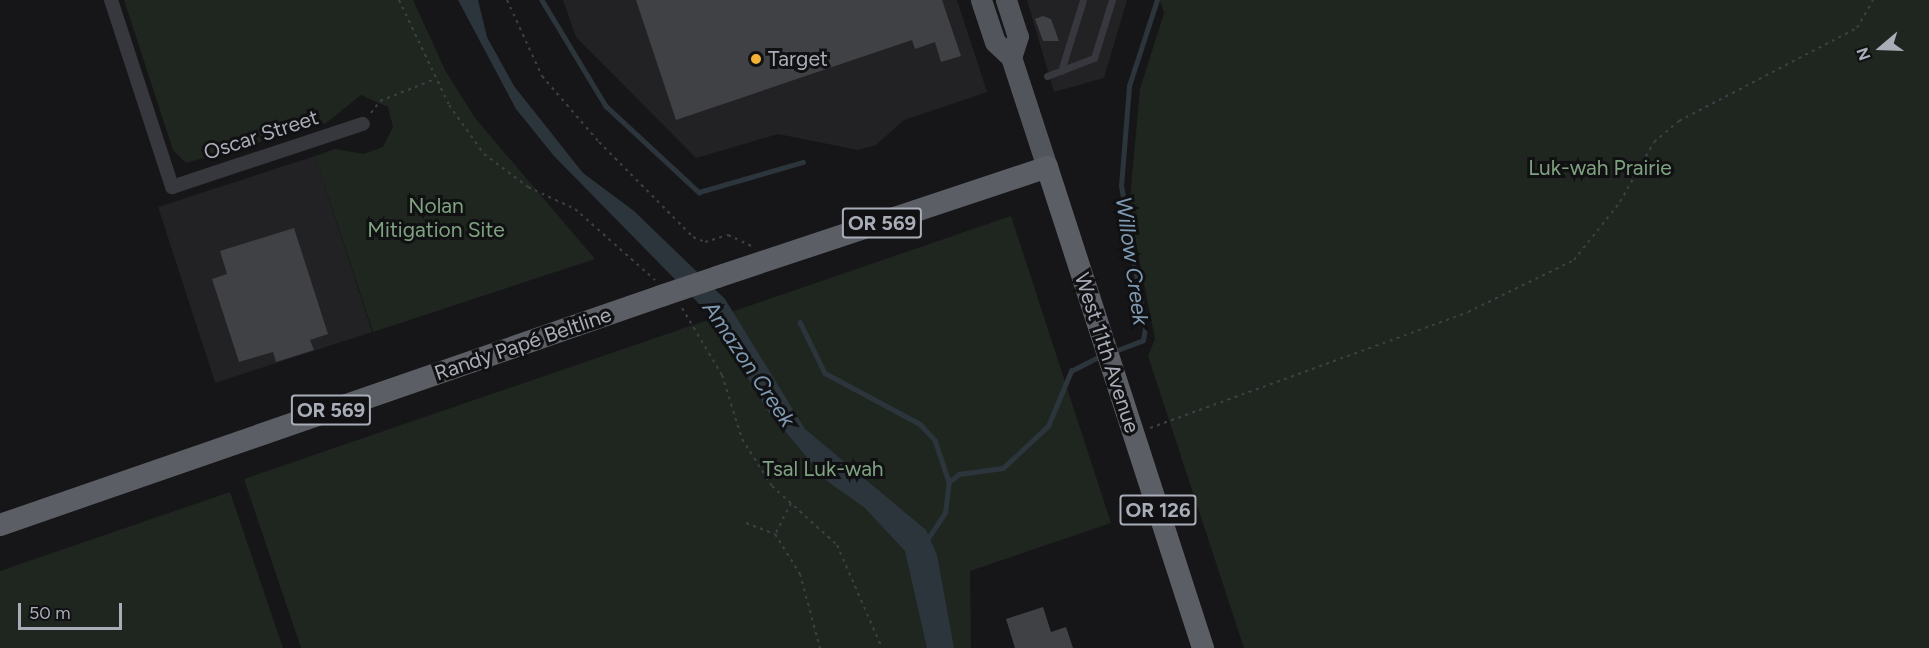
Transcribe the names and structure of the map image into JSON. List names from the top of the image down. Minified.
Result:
{"streets":{"highway":["OR 569","Randy Papé Beltline","West 11th Avenue","OR 126"],"street":["Oscar Street"]},"crossings":[["Randy Papé Beltline","West 11th Avenue"]],"water":["Willow Creek","Amazon Creek"],"parks":["Luk-wah Prairie","Nolan Mitigation Site","Tsal Luk-wah"],"places":["Target"],"scale_bar":"50 m","north":"left"}
